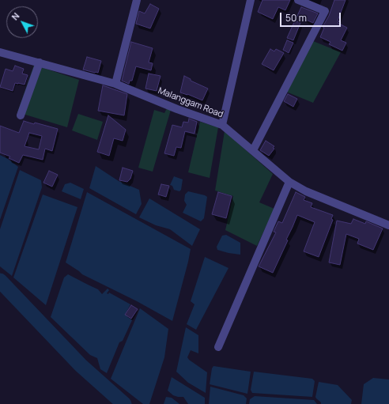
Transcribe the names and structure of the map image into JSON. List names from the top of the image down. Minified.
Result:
{"streets":{"street":["Malanggam Road"]},"scale_bar":"50 m","north":"top left"}
